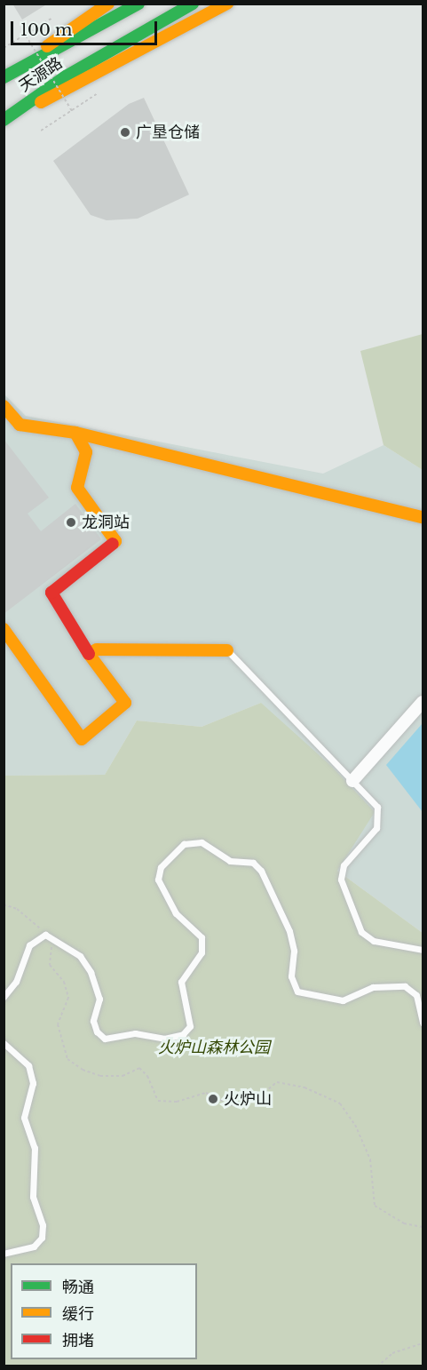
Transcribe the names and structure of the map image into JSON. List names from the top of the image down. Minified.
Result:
{"streets":{"main road":["天源路"]},"parks":["火炉山森林公园"],"places":["广垦仓储","龙洞站","火炉山"],"legend":["畅通","缓行","拥堵"],"scale_bar":"100 m"}
